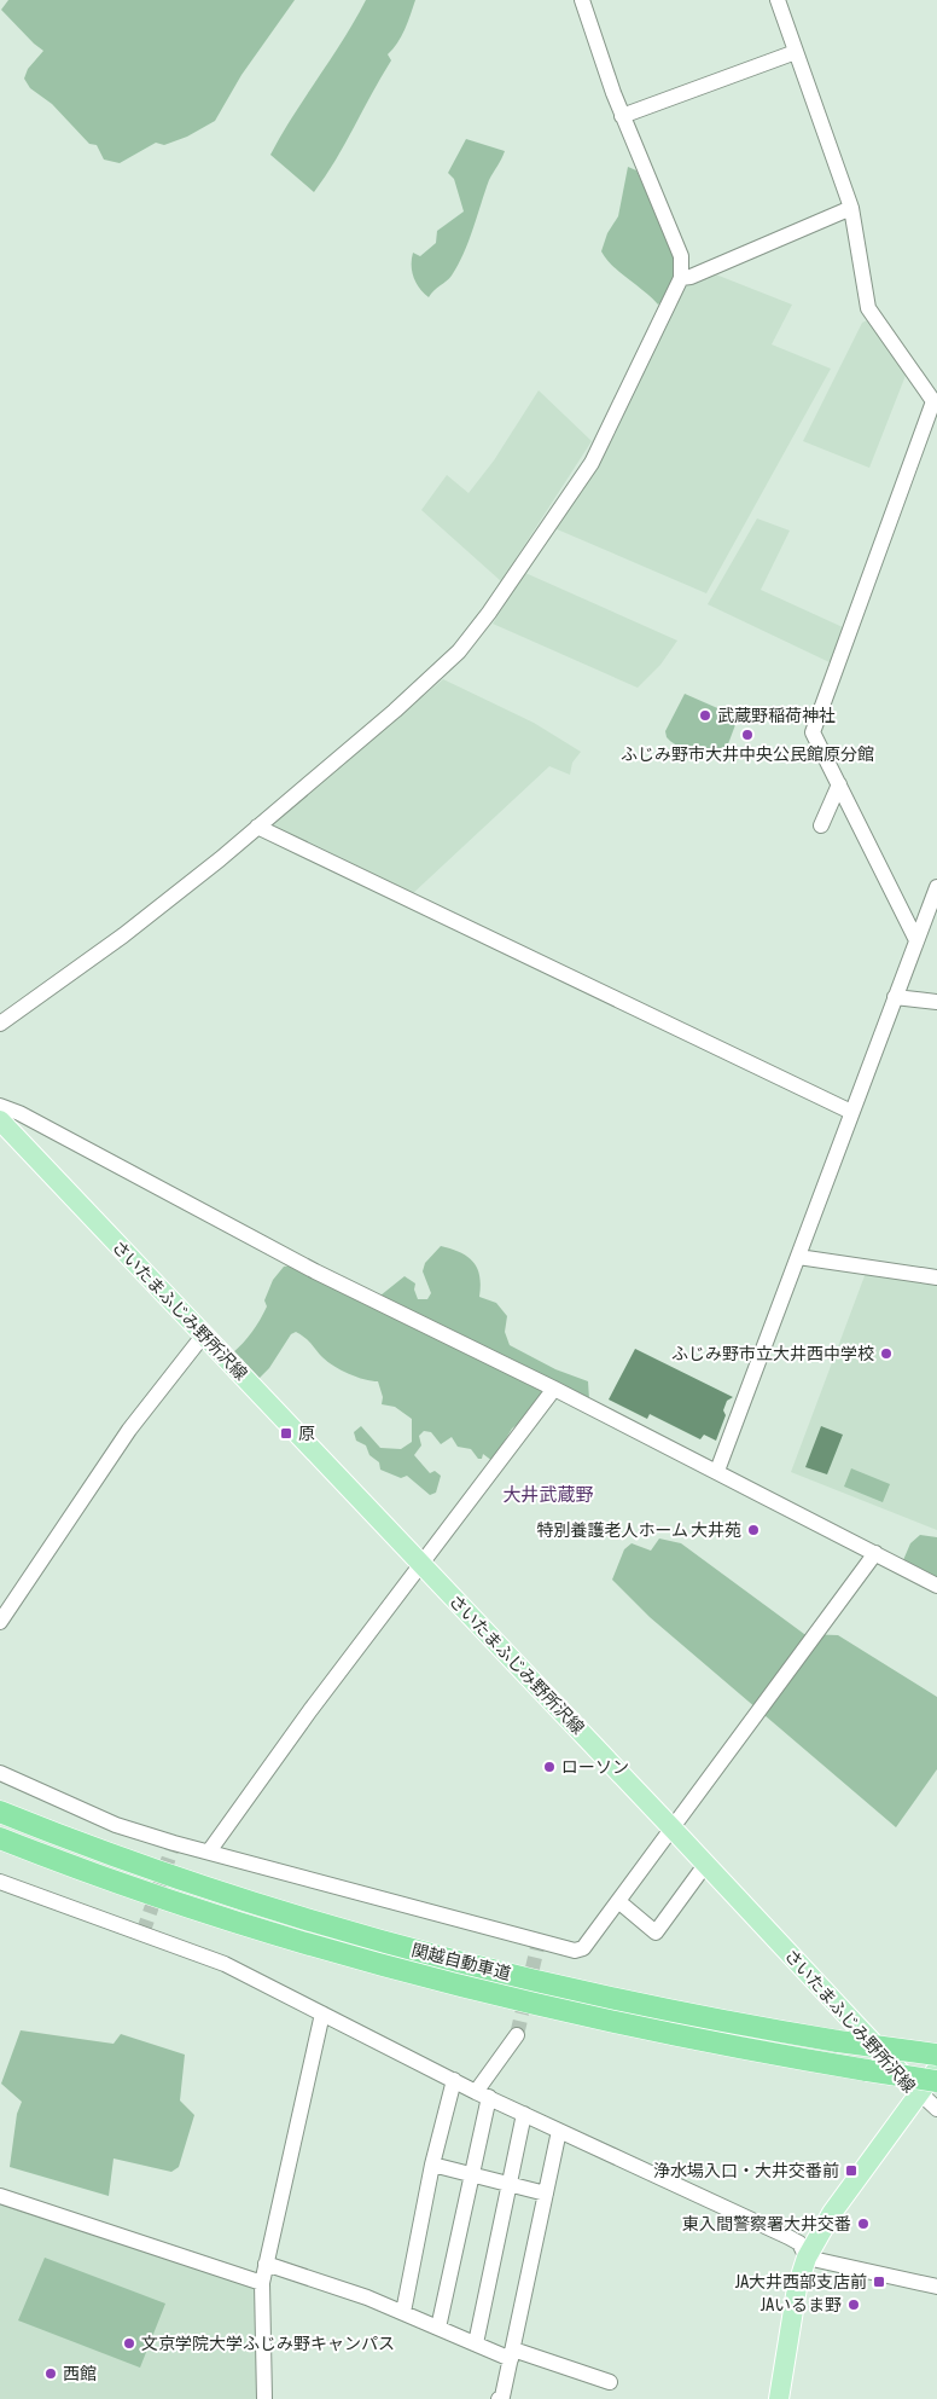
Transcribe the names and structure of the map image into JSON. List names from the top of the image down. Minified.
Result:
{"streets":{"highway":["関越自動車道"],"main road":["さいたまふじみ野所沢線"]},"crossings":[["さいたまふじみ野所沢線","関越自動車道"]],"districts":["大井武蔵野"],"places":{"other":["武蔵野稲荷神社","ふじみ野市大井中央公民館原分館","ふじみ野市立大井西中学校","特別養護老人ホーム 大井苑","ローソン","東入間警察署大井交番","JAいるま野","文京学院大学ふじみ野キャンパス","西館"],"transit":["原","浄水場入口・大井交番前","JA大井西部支店前"]}}
